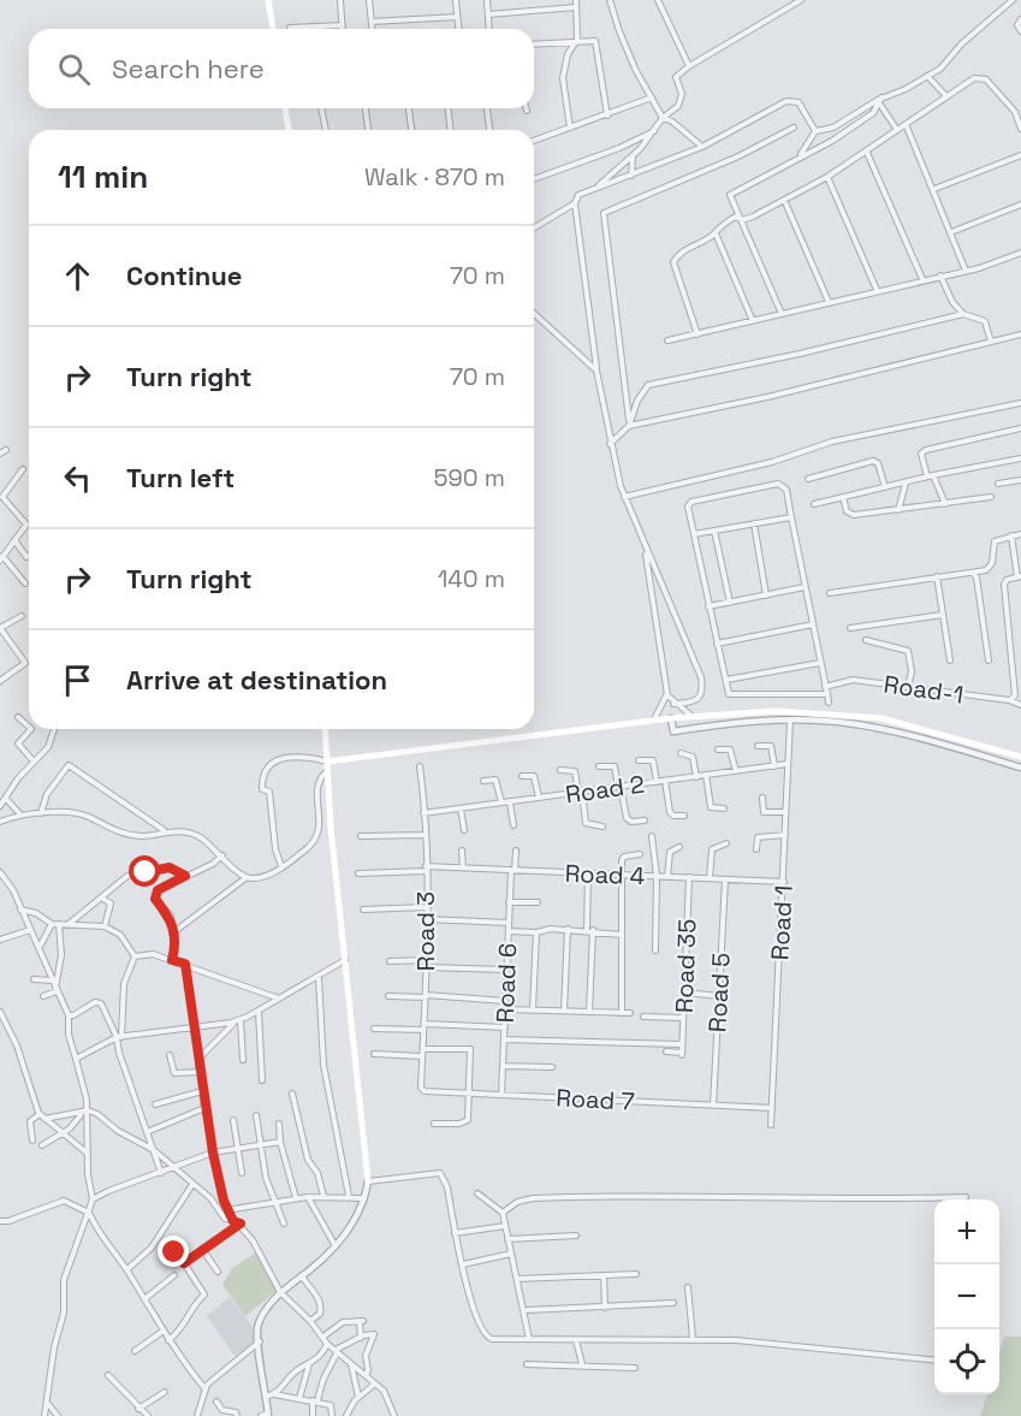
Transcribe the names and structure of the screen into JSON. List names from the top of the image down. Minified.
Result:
{"streets":{"street":["Road-1","Road 2","Road 4","Road 1","Road 3","Road 35","Road 6","Road 5","Road 7"]},"crossings":[["Road 2","Road 1"],["Road 2","Road 3"],["Road 4","Road 1"],["Road 4","Road 3"],["Road 4","Road 35"],["Road 4","Road 6"],["Road 4","Road 5"],["Road 1","Road 7"],["Road 3","Road 7"],["Road 6","Road 7"],["Road 5","Road 7"]],"page":{"search":"Search here","heading":["11 min","Walk · 870 m"],"list":[["Continue","70 m"],["Turn right","70 m"],["Turn left","590 m"],["Turn right","140 m"],"Arrive at destination"],"map_buttons":["+","−"]}}
